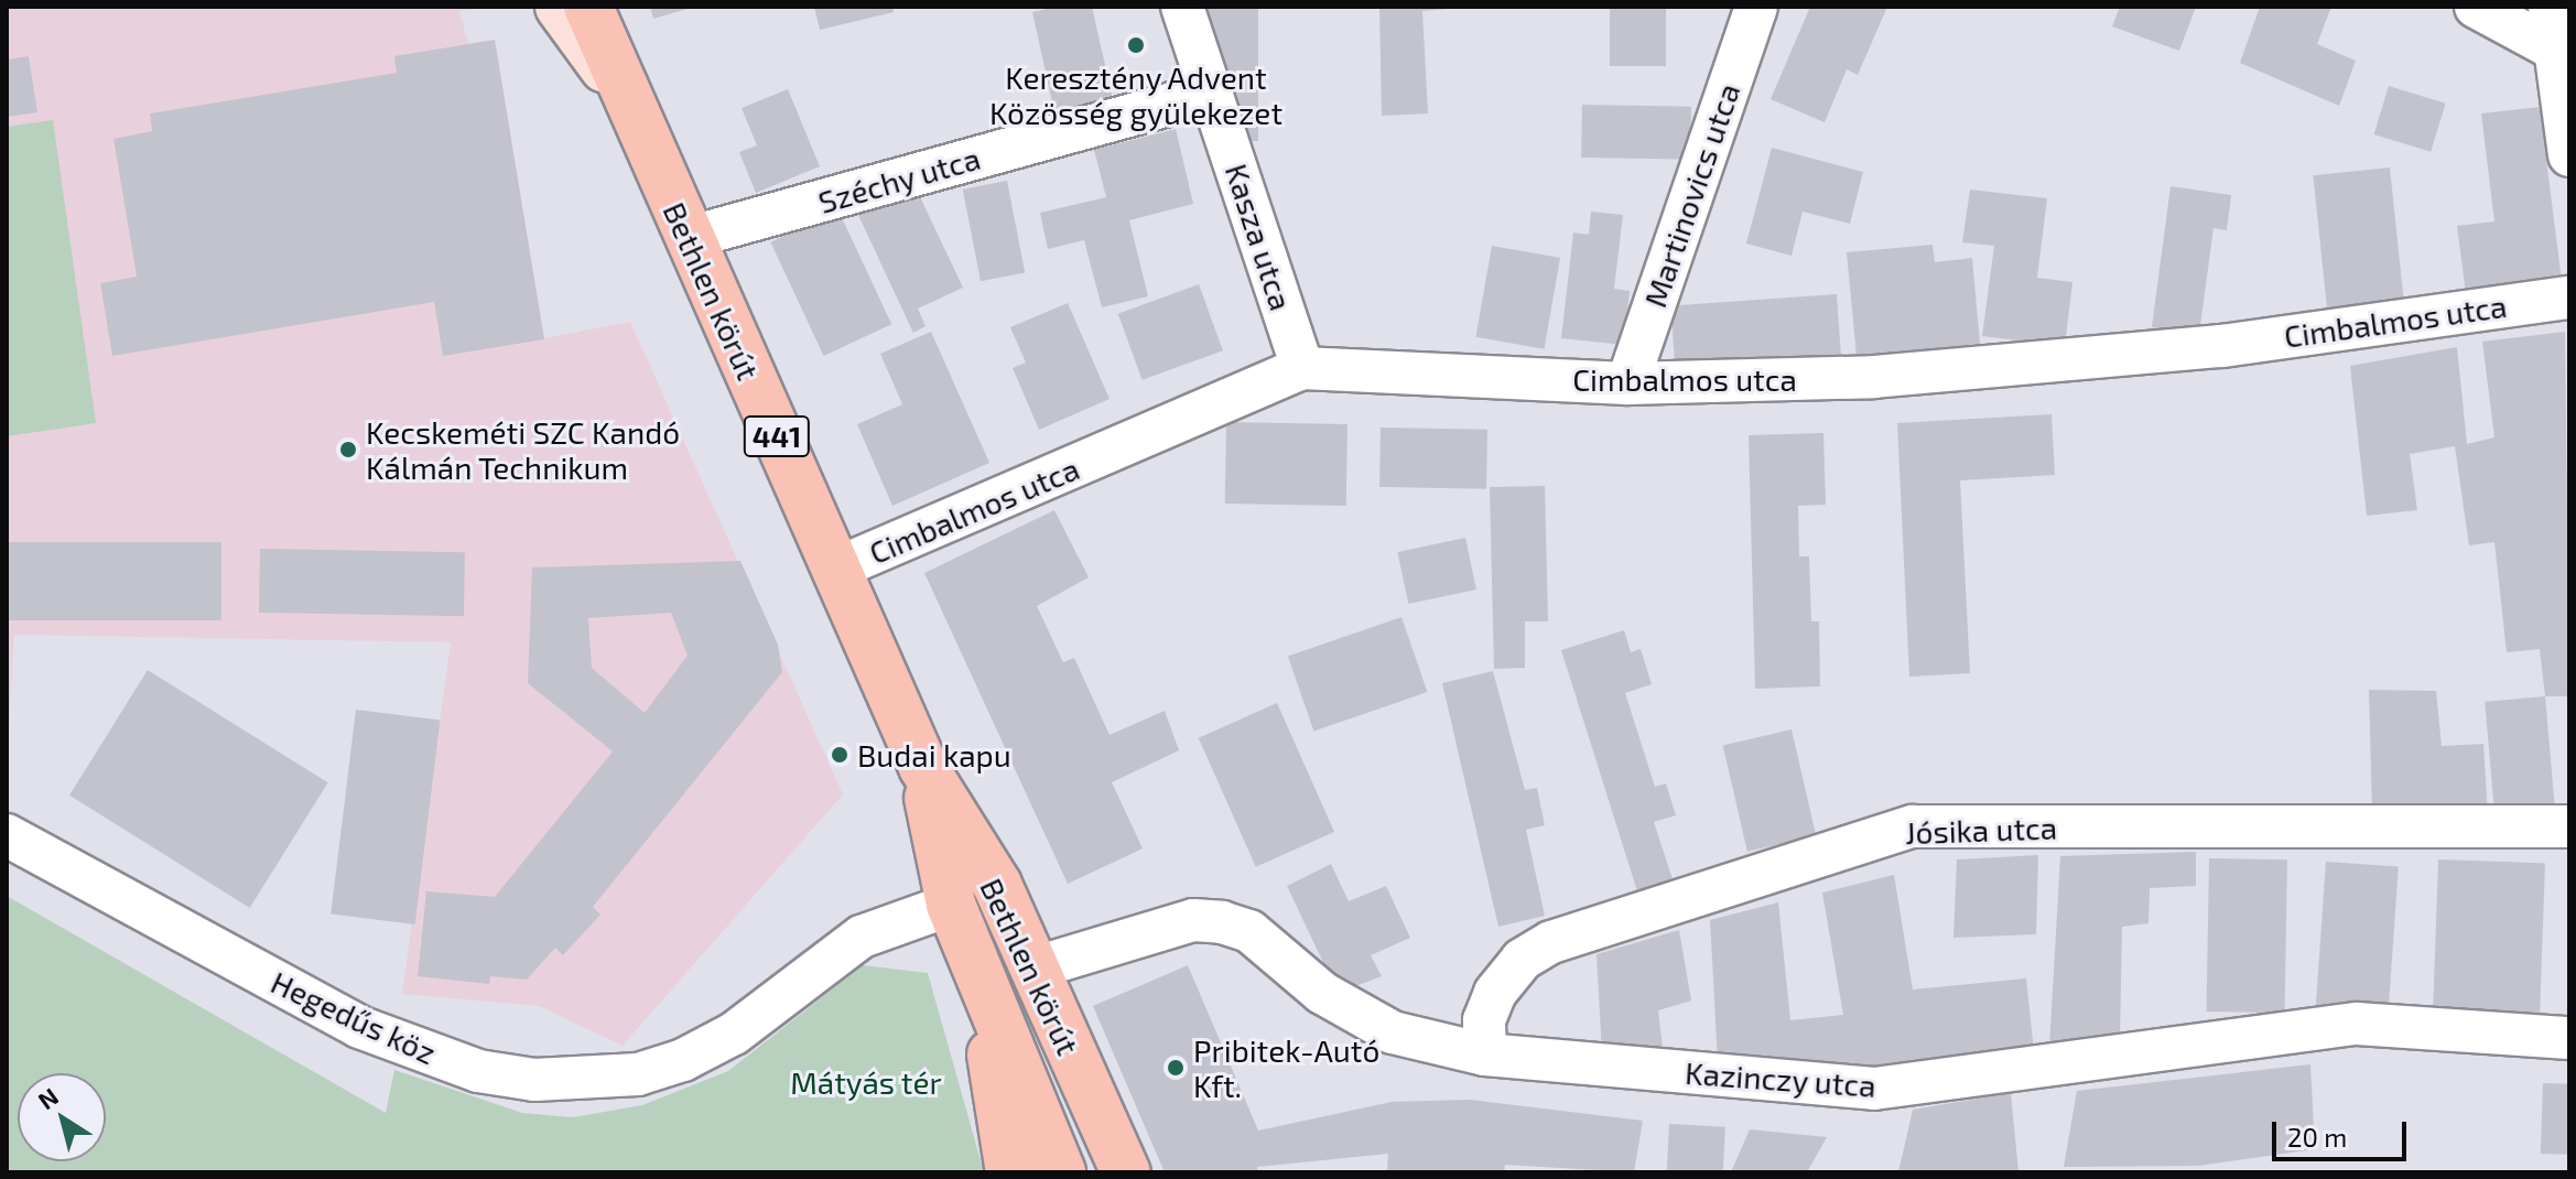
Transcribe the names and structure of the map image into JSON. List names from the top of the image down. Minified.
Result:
{"streets":{"main road":["Bethlen körút","441"],"street":["Széchy utca","Martinovics utca","Kasza utca","Cimbalmos utca","Jósika utca","Hegedűs köz","Kazinczy utca"]},"crossings":[["Széchy utca","Kasza utca"],["Széchy utca","Bethlen körút"],["Martinovics utca","Cimbalmos utca"],["Kasza utca","Cimbalmos utca"],["Bethlen körút","Cimbalmos utca"],["Bethlen körút","Hegedűs köz"],["Bethlen körút","Kazinczy utca"],["Jósika utca","Kazinczy utca"]],"parks":["Mátyás tér"],"places":["Keresztény Advent Közösség gyülekezet","Kecskeméti SZC Kandó Kálmán Technikum","Budai kapu","Pribitek-Autó Kft."],"scale_bar":"20 m","north":"top left"}
